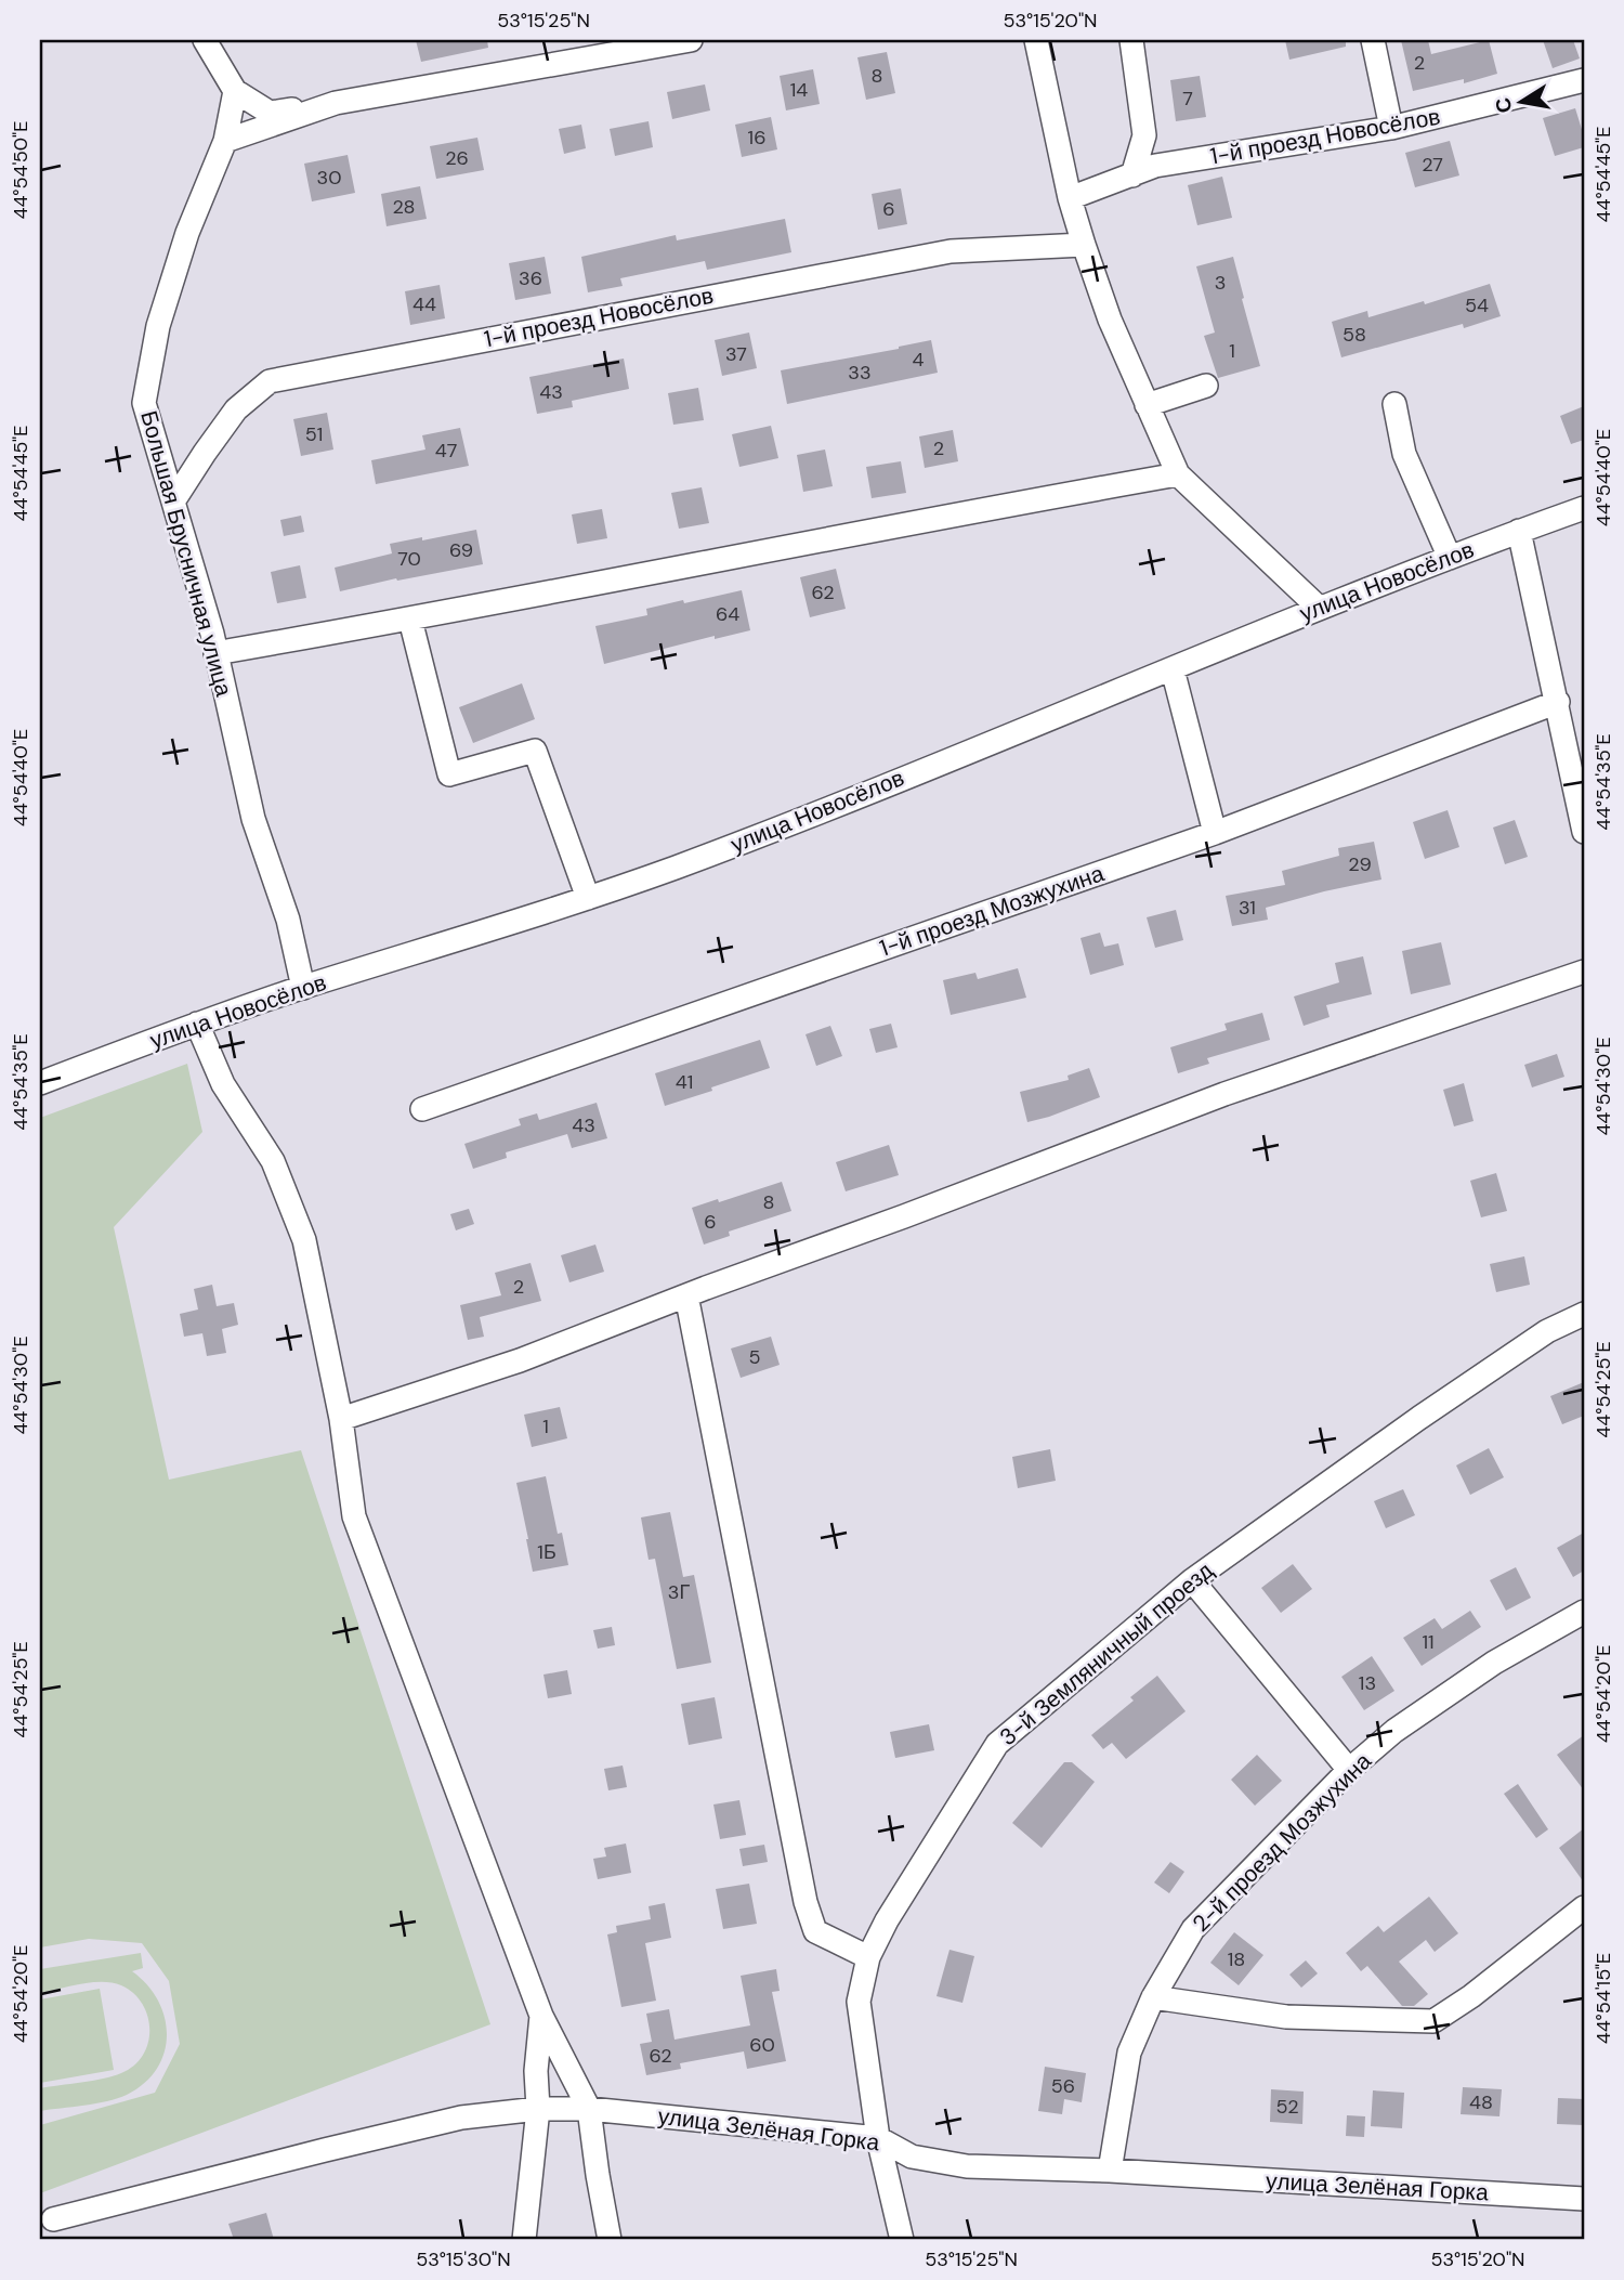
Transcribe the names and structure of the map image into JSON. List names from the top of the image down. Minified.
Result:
{"streets":{"street":["1-й проезд Новосёлов","Большая Брусничная улица","улица Новосёлов","1-й проезд Мозжухина","3-й Земляничный проезд","2-й проезд Мозжухина","улица Зелёная Горка"]},"crossings":[["1-й проезд Новосёлов","Большая Брусничная улица"],["Большая Брусничная улица","улица Новосёлов"],["3-й Земляничный проезд","улица Зелёная Горка"],["2-й проезд Мозжухина","улица Зелёная Горка"]],"house_numbers":["2","8","14","7","16","26","27","30","28","6","36","3","44","54","58","1","37","4","33","43","51","2","47","69","70","62","64","29","31","41","43","8","6","2","5","1","1Б","3Г","11","13","18","60","62","56","48","52"],"north":"left","coordinates":["53°15'25\"N","53°15'20\"N","44°54'50\"E","44°54'45\"E","44°54'40\"E","44°54'35\"E","44°54'30\"E","44°54'25\"E","44°54'20\"E","44°54'15\"E","53°15'30\"N"]}
